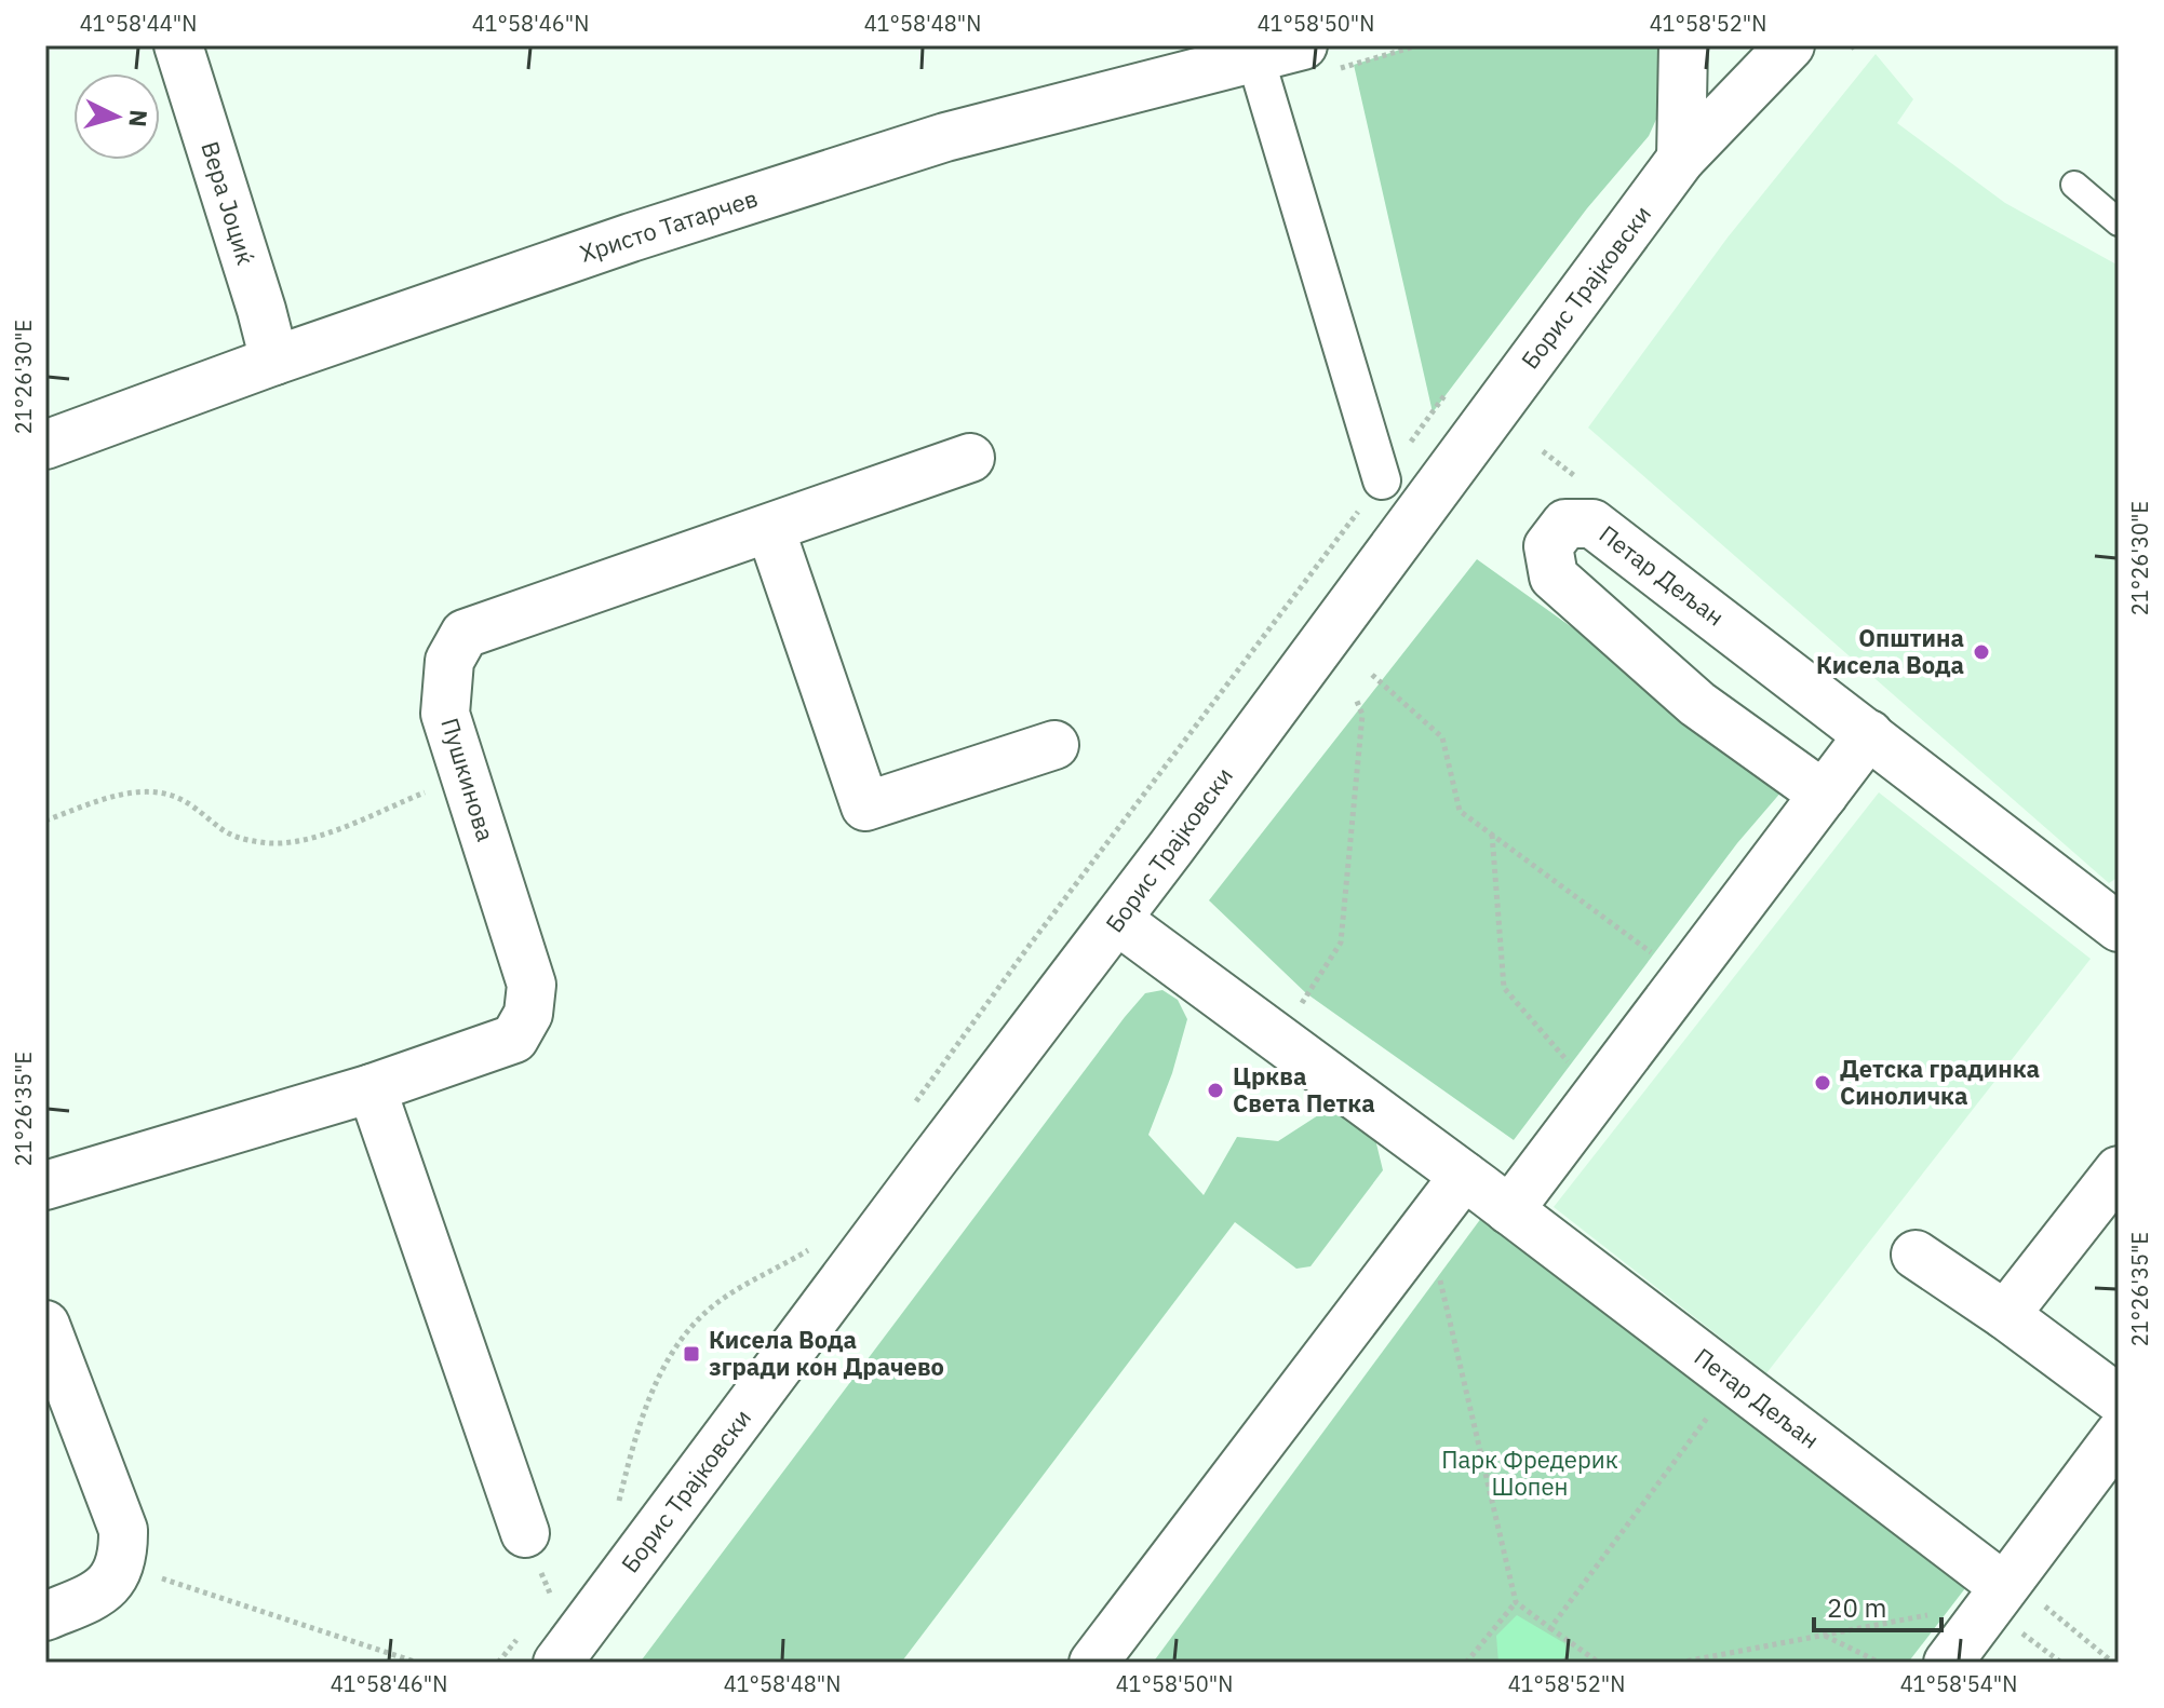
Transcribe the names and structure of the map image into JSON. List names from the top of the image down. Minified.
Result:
{"streets":{"street":["Вера Јоциќ","Христо Татарчев","Борис Трајковски","Петар Дељан","Пушкинова"]},"crossings":[["Вера Јоциќ","Христо Татарчев"],["Борис Трајковски","Петар Дељан"]],"parks":["Парк Фредерик Шопен"],"places":{"other":["Општина Кисела Вода","Детска градинка Синоличка","Црква Света Петка"],"transit":["Кисела Вода згради кон Драчево"]},"scale_bar":"20 m","north":"right","coordinates":["41°58'44\"N","41°58'46\"N","41°58'48\"N","41°58'50\"N","41°58'52\"N","21°26'30\"E","21°26'35\"E","41°58'54\"N"]}
